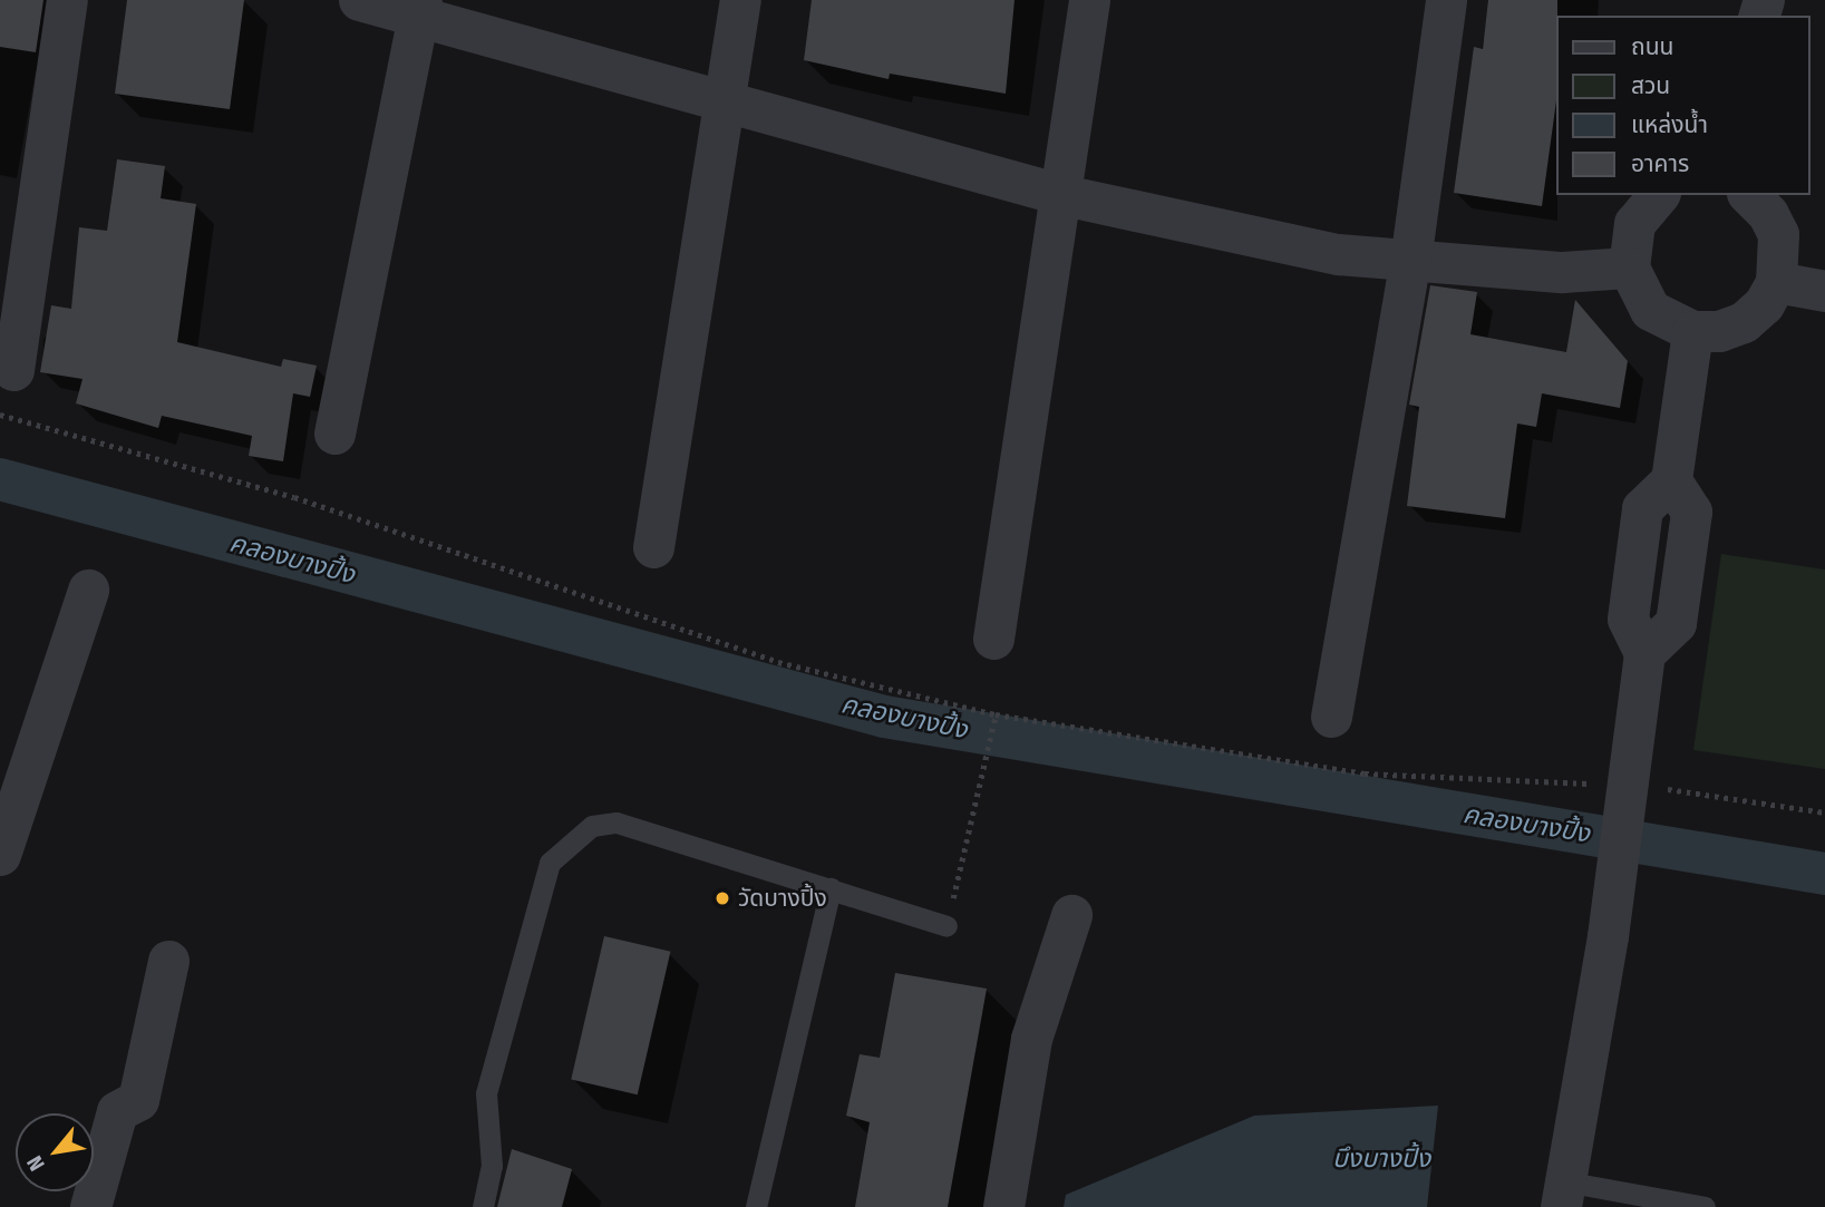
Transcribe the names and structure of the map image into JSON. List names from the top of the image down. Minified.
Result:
{"water":["คลองบางปิ้ง","บึงบางปิ้ง"],"places":["วัดบางปิ้ง"],"legend":["ถนน","สวน","แหล่งน้ำ","อาคาร"],"north":"bottom left"}
